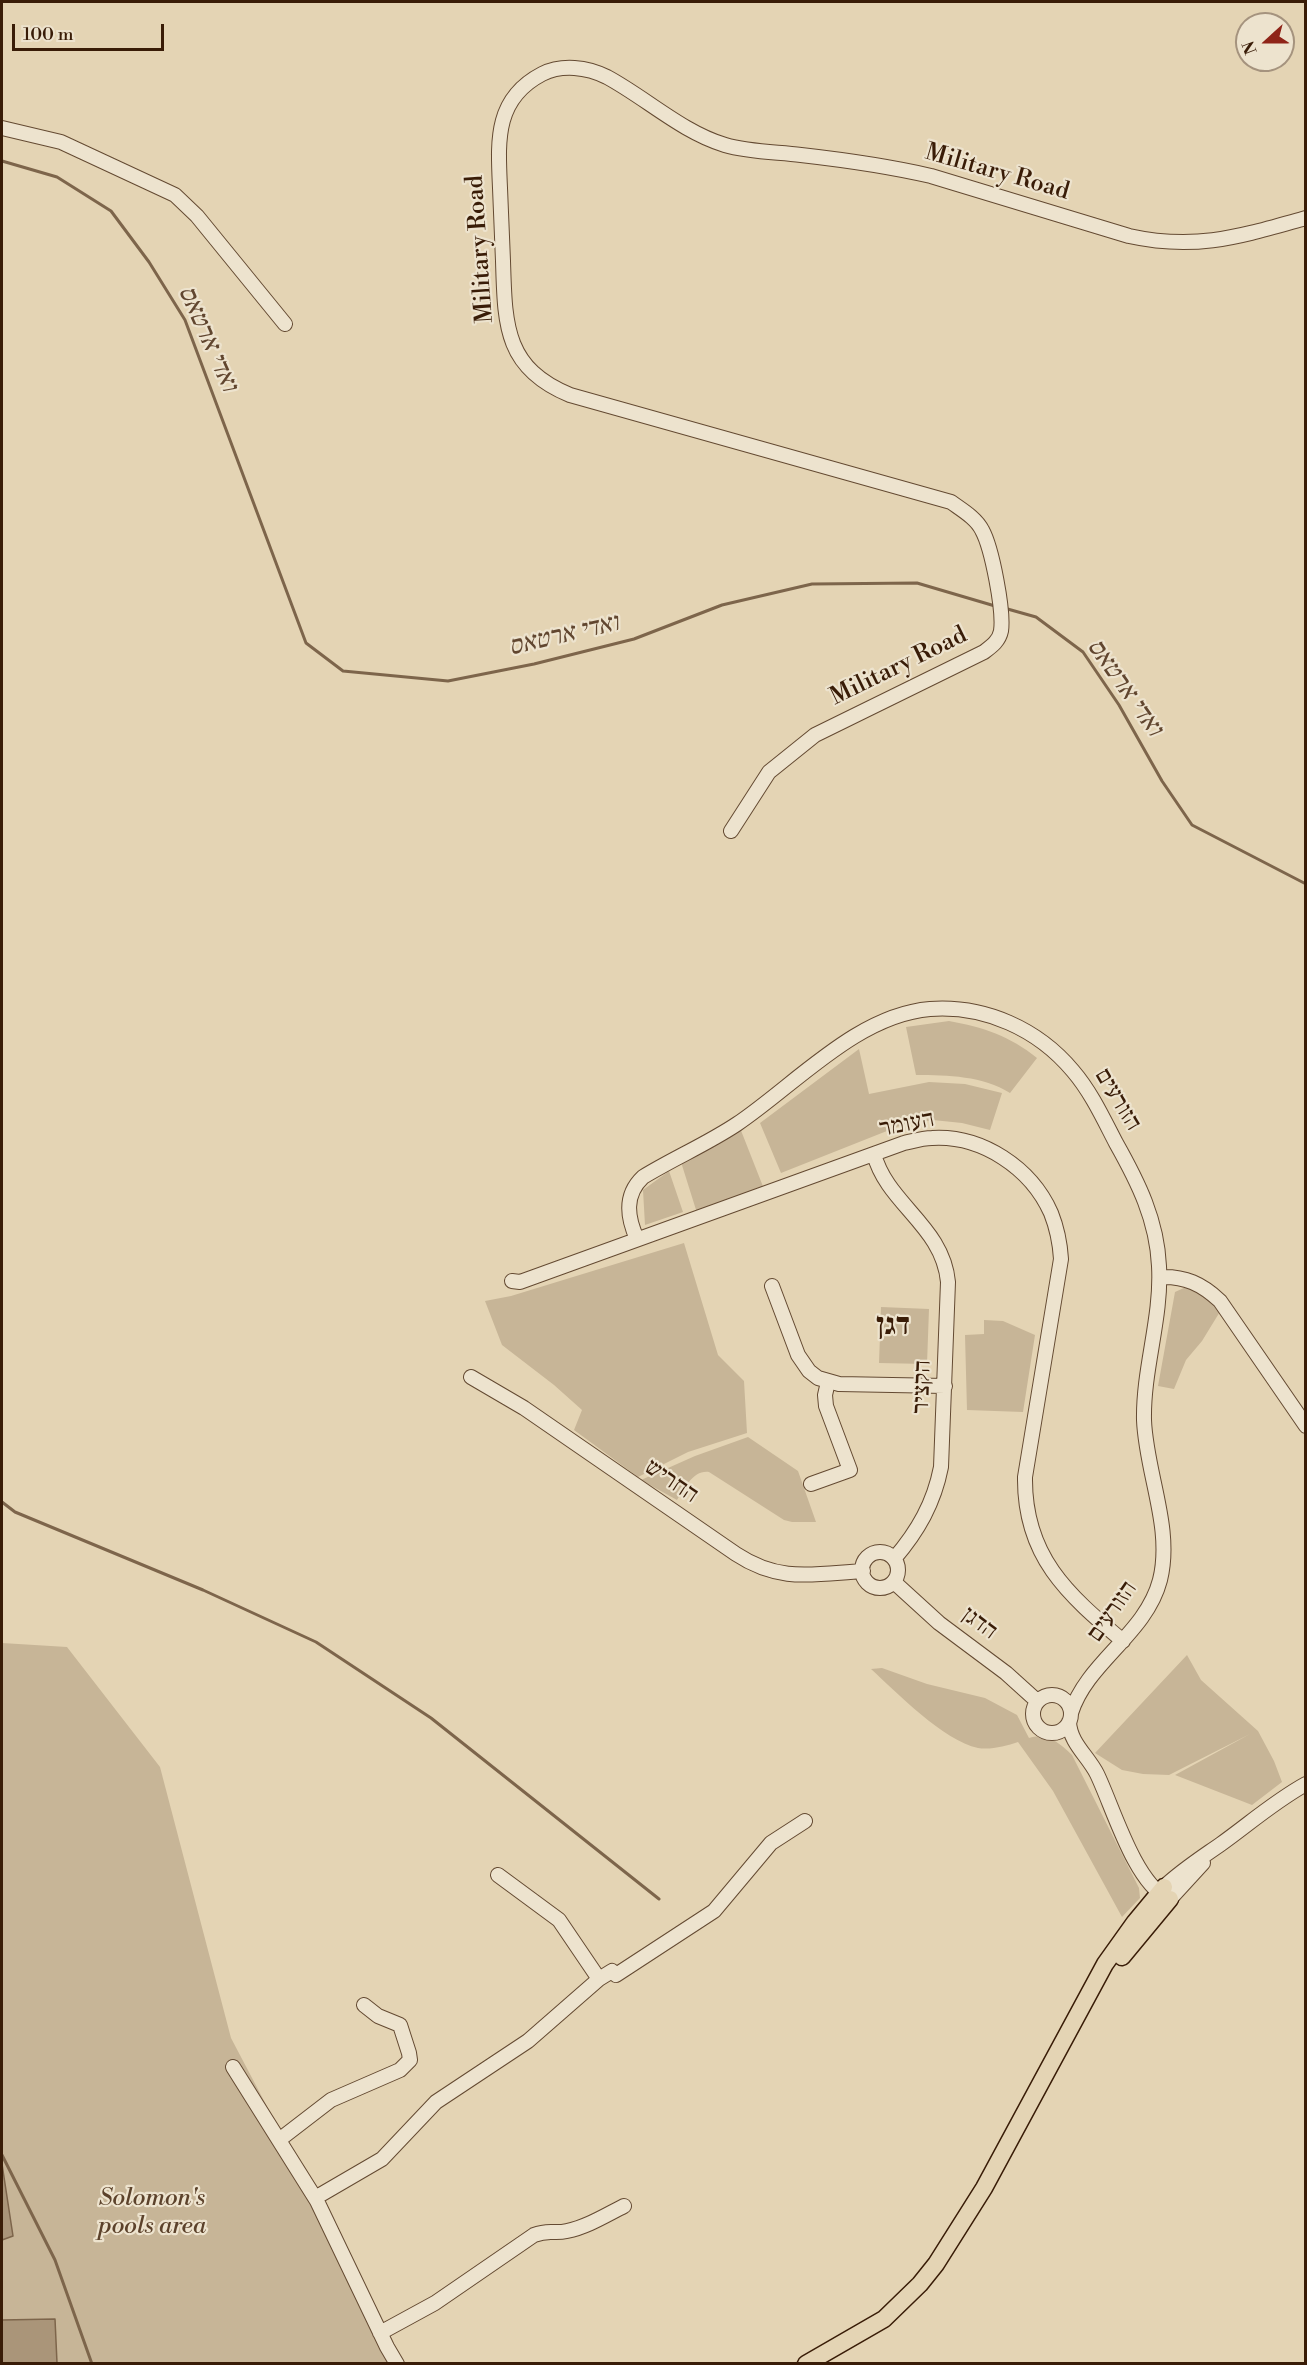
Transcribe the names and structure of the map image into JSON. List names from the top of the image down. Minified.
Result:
{"streets":{"street":["Military Road","הזורעים","העומר","הקציר","החריש","הדגן"]},"crossings":[["הזורעים","העומר"],["הזורעים","הדגן"],["העומר","הקציר"],["הקציר","החריש"],["הקציר","הדגן"],["החריש","הדגן"]],"districts":["דגן"],"water":["ואדי ארטאס"],"parks":["Solomon's pools area"],"scale_bar":"100 m","north":"left"}
